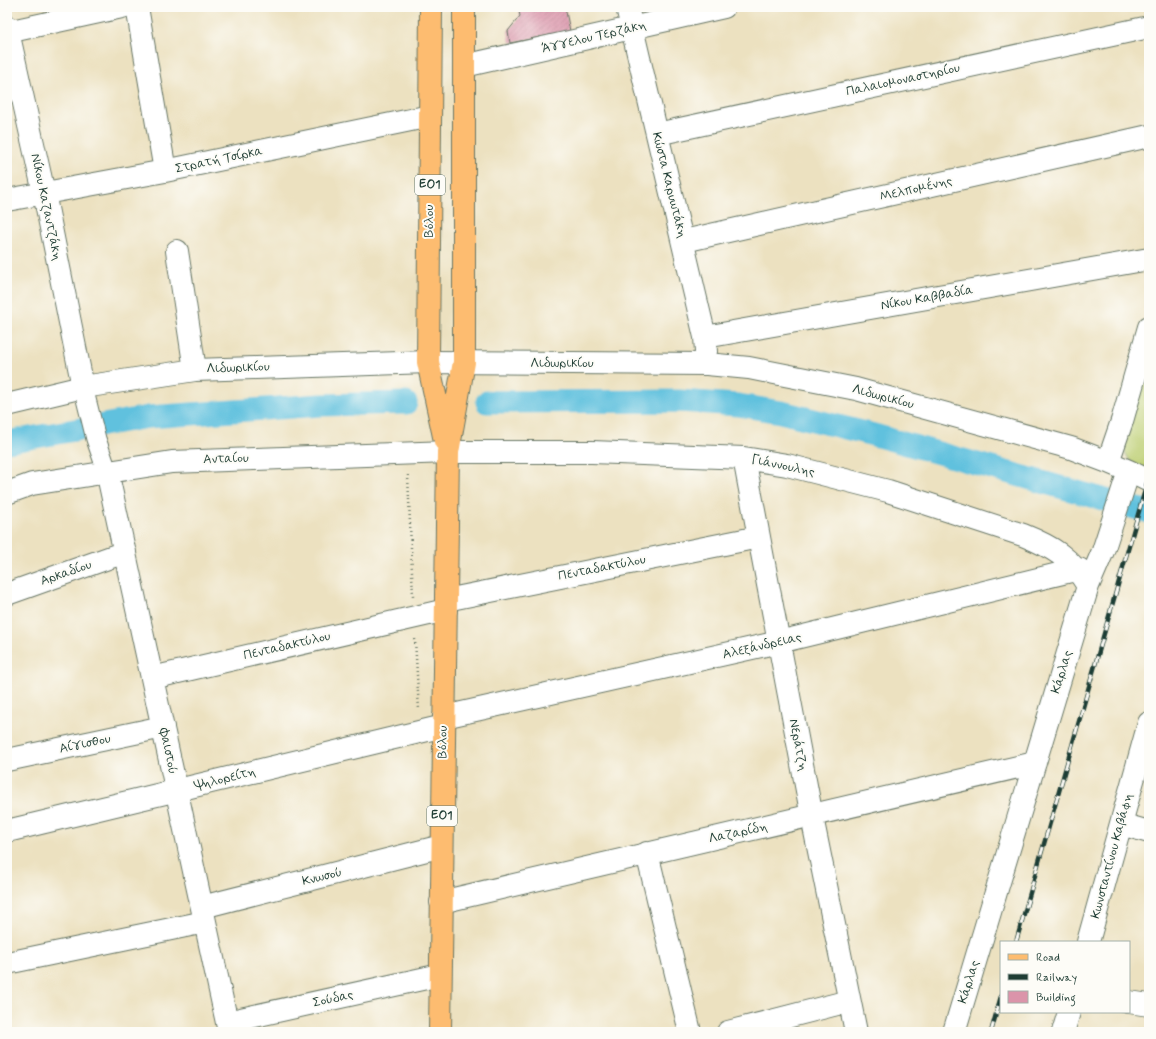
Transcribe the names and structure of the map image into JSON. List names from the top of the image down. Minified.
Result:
{"streets":{"main road":["ΕΟ1","Βόλου"],"street":["Άγγελου Τερζάκη","Παλαιομοναστηρίου","Στρατή Τσίρκα","Κώστα Καρυωτάκη","Μελπομένης","Νίκου Καζαντζάκη","Νίκου Καββαδία","Λιδωρικίου","Ανταίου","Γιάννουλης","Πενταδακτύλου","Αρκαδίου","Αλεξάνδρειας","Κάρλας","Αίγισθου","Νεράτζη","Φαιστού","Ψηλορείτη","Λαζαρίδη","Κωνσταντίνου Καβάφη","Κνωσού","Σούδας"]},"crossings":[["Άγγελου Τερζάκη","ΕΟ1"],["Άγγελου Τερζάκη","Κώστα Καρυωτάκη"],["Παλαιομοναστηρίου","Κώστα Καρυωτάκη"],["Στρατή Τσίρκα","Νίκου Καζαντζάκη"],["Στρατή Τσίρκα","Βόλου"],["ΕΟ1","Βόλου"],["ΕΟ1","Λιδωρικίου"],["ΕΟ1","Ανταίου"],["ΕΟ1","Γιάννουλης"],["Κώστα Καρυωτάκη","Μελπομένης"],["Κώστα Καρυωτάκη","Νίκου Καββαδία"],["Κώστα Καρυωτάκη","Λιδωρικίου"],["Νίκου Καζαντζάκη","Λιδωρικίου"],["Βόλου","Λιδωρικίου"],["Βόλου","Ανταίου"],["Βόλου","Γιάννουλης"],["Βόλου","Πενταδακτύλου"],["Βόλου","Αλεξάνδρειας"],["Βόλου","Ψηλορείτη"],["Βόλου","Λαζαρίδη"],["Βόλου","Κνωσού"],["Βόλου","Σούδας"],["Ανταίου","Γιάννουλης"],["Ανταίου","Φαιστού"],["Γιάννουλης","Αλεξάνδρειας"],["Γιάννουλης","Κάρλας"],["Γιάννουλης","Νεράτζη"],["Πενταδακτύλου","Νεράτζη"],["Πενταδακτύλου","Φαιστού"],["Αρκαδίου","Φαιστού"],["Αλεξάνδρειας","Κάρλας"],["Αλεξάνδρειας","Νεράτζη"],["Αλεξάνδρειας","Ψηλορείτη"],["Κάρλας","Λαζαρίδη"],["Αίγισθου","Φαιστού"],["Νεράτζη","Λαζαρίδη"],["Φαιστού","Ψηλορείτη"],["Φαιστού","Κνωσού"],["Φαιστού","Σούδας"]],"legend":["Road","Railway","Building"]}
